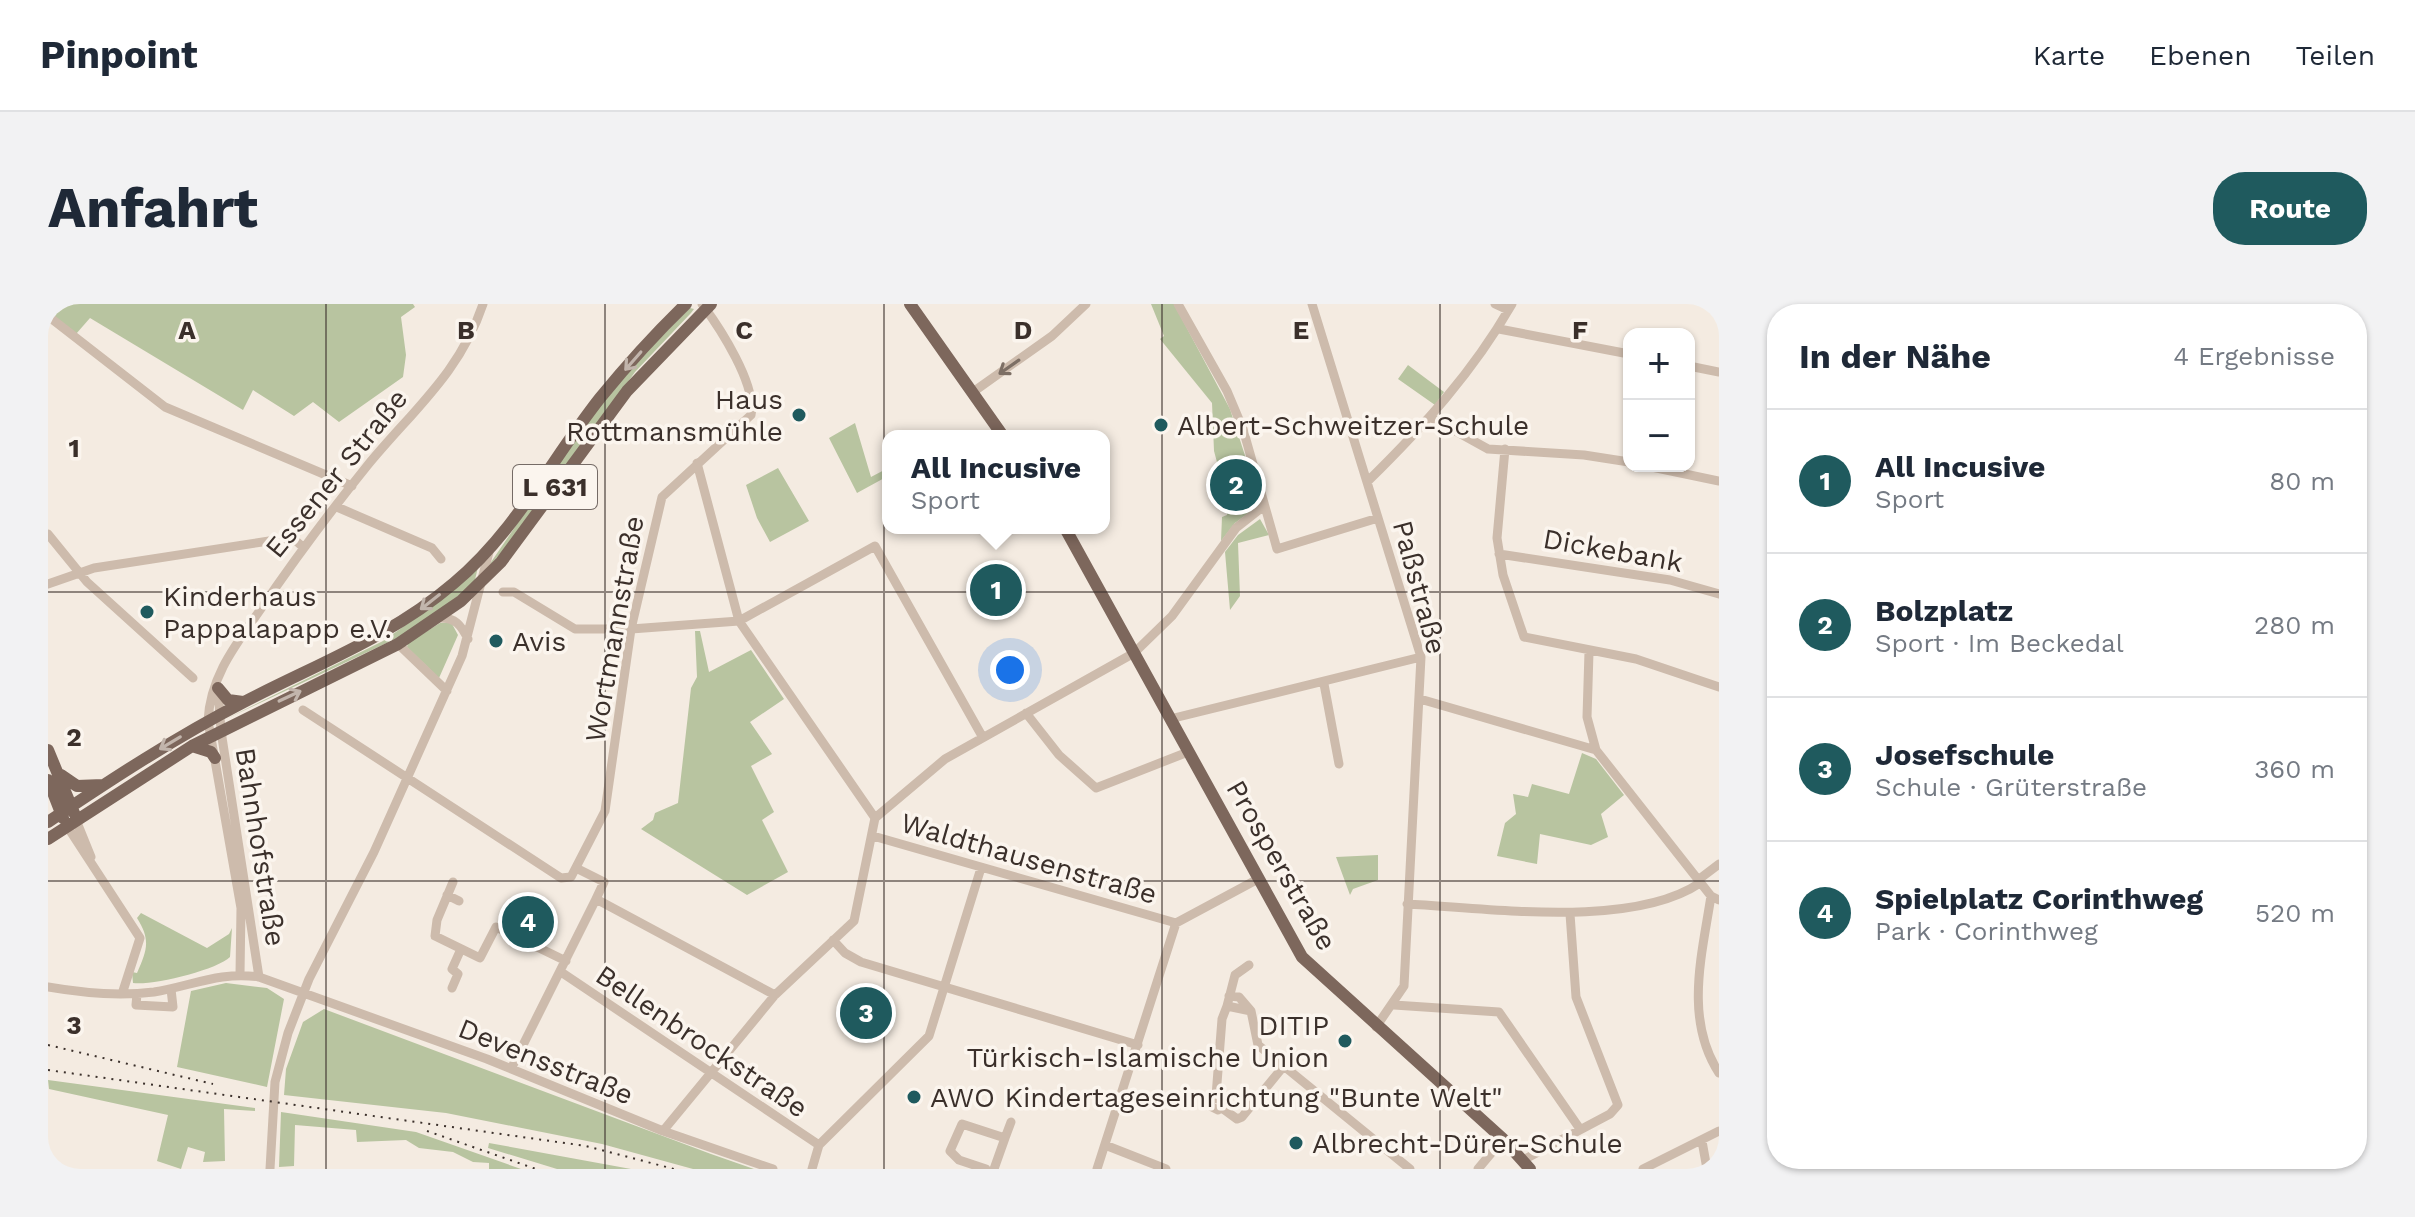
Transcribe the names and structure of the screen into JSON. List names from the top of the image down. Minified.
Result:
{"streets":{"main road":["L 631","Prosperstraße"],"street":["Essener Straße","Dickebank","Paßstraße","Wortmannstraße","Bahnhofstraße","Waldthausenstraße","Bellenbrockstraße","Devensstraße"]},"crossings":[["Essener Straße","L 631"],["Essener Straße","Bahnhofstraße"],["L 631","Wortmannstraße"],["L 631","Bahnhofstraße"],["Paßstraße","Prosperstraße"],["Bahnhofstraße","Devensstraße"],["Waldthausenstraße","Prosperstraße"]],"places":["Haus Rottmansmühle","Albert-Schweitzer-Schule","Kinderhaus Pappalapapp e.V.","Avis","DITIP Türkisch-Islamische Union","AWO Kindertageseinrichtung \"Bunte Welt\"","Albrecht-Dürer-Schule"],"page":{"header":"Pinpoint","nav":["Karte","Ebenen","Teilen"],"buttons":"Route","title":"Anfahrt","heading":["In der Nähe","4 Ergebnisse"],"map_buttons":["+","−"],"list":[{"mark":"1","name":"All Incusive","note":"Sport","value":"80 m"},{"mark":"2","name":"Bolzplatz","note":"Sport · Im Beckedal","value":"280 m"},{"mark":"3","name":"Josefschule","note":"Schule · Grüterstraße","value":"360 m"},{"mark":"4","name":"Spielplatz Corinthweg","note":"Park · Corinthweg","value":"520 m"}],"popup":["All Incusive","Sport"],"pins":["2","1","4","3"]},"grid":{"columns":["A","B","C","D","E","F"],"rows":["1","2","3"]}}
